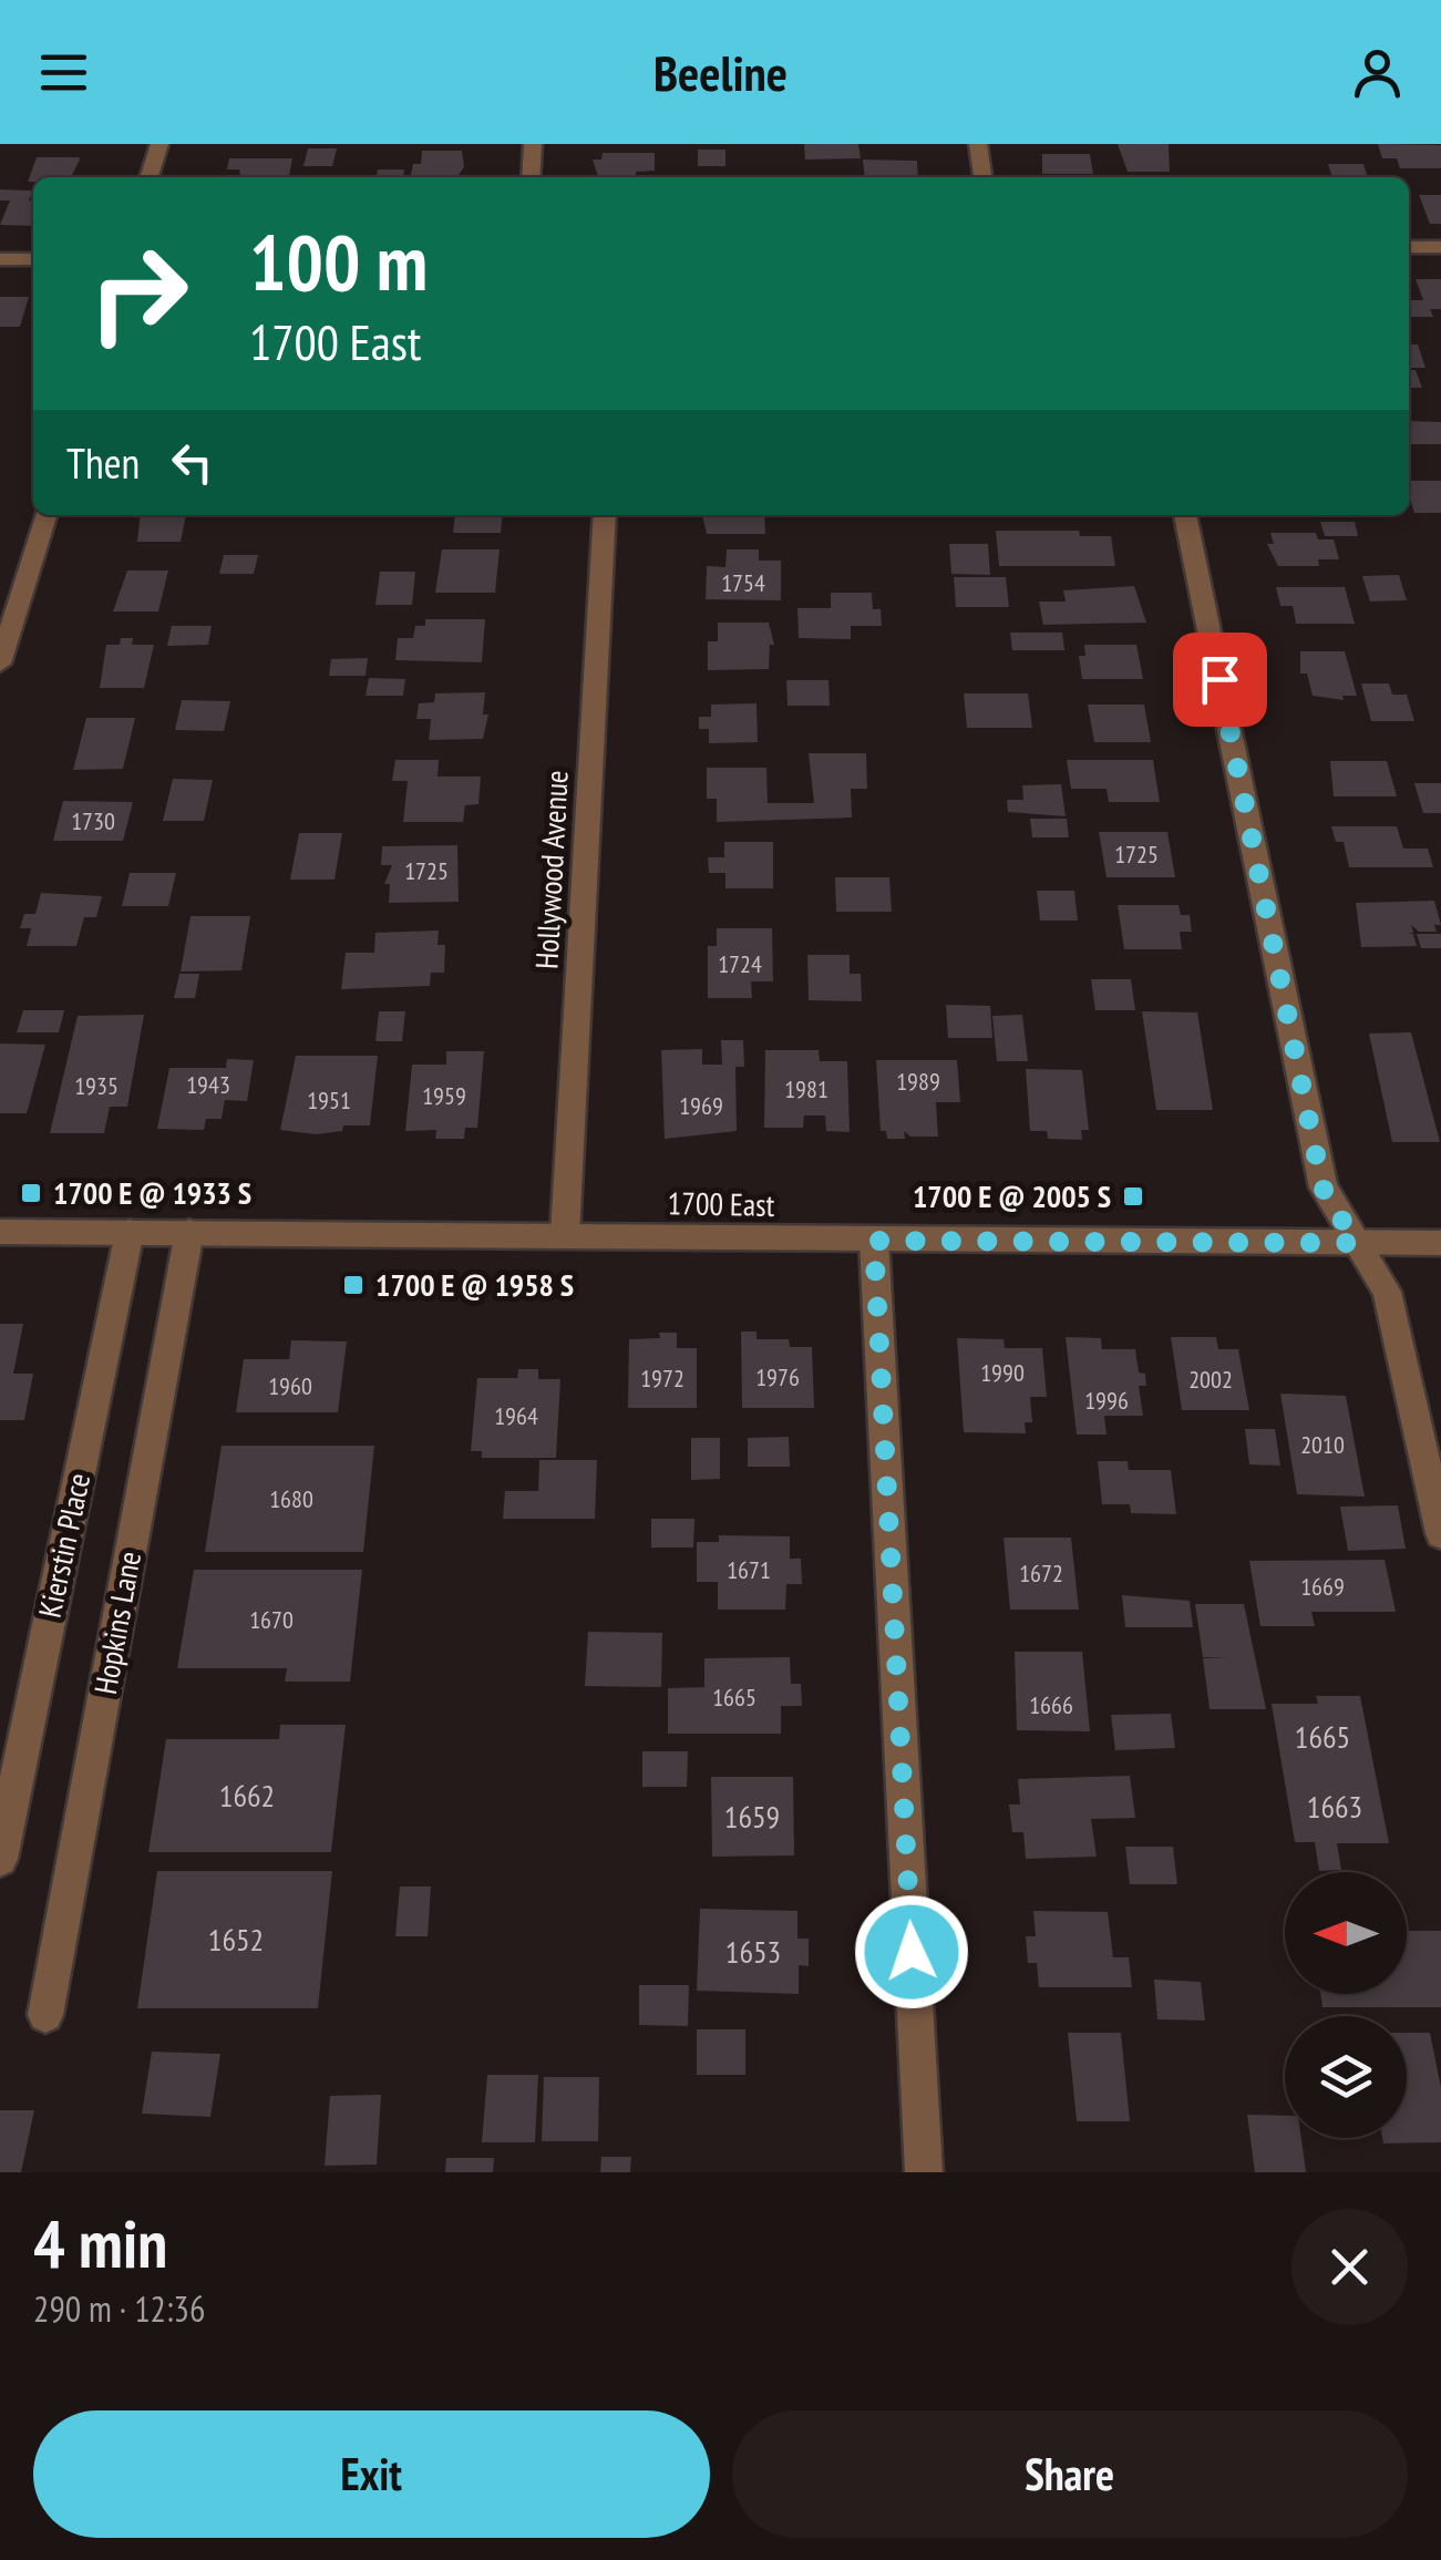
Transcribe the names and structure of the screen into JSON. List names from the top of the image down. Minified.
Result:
{"streets":{"street":["Hollywood Avenue","1700 East","Kierstin Place","Hopkins Lane"]},"crossings":[["Hollywood Avenue","1700 East"],["1700 East","Kierstin Place"],["1700 East","Hopkins Lane"]],"places":{"transit":["1700 E @ 1933 S","1700 E @ 2005 S","1700 E @ 1958 S"]},"house_numbers":["1754","1730","1725","1725","1724","1989","1943","1935","1981","1959","1951","1969","1990","1976","1972","2002","1960","1996","1964","2010","1680","1671","1672","1669","1670","1665","1666","1665","1662","1663","1659","1652","1653"],"north":"left","page":{"header":"Beeline","turn":["100 m","1700 East"],"then":"Then","heading":["4 min","290 m · 12:36"],"buttons":["Exit","Share"]}}
